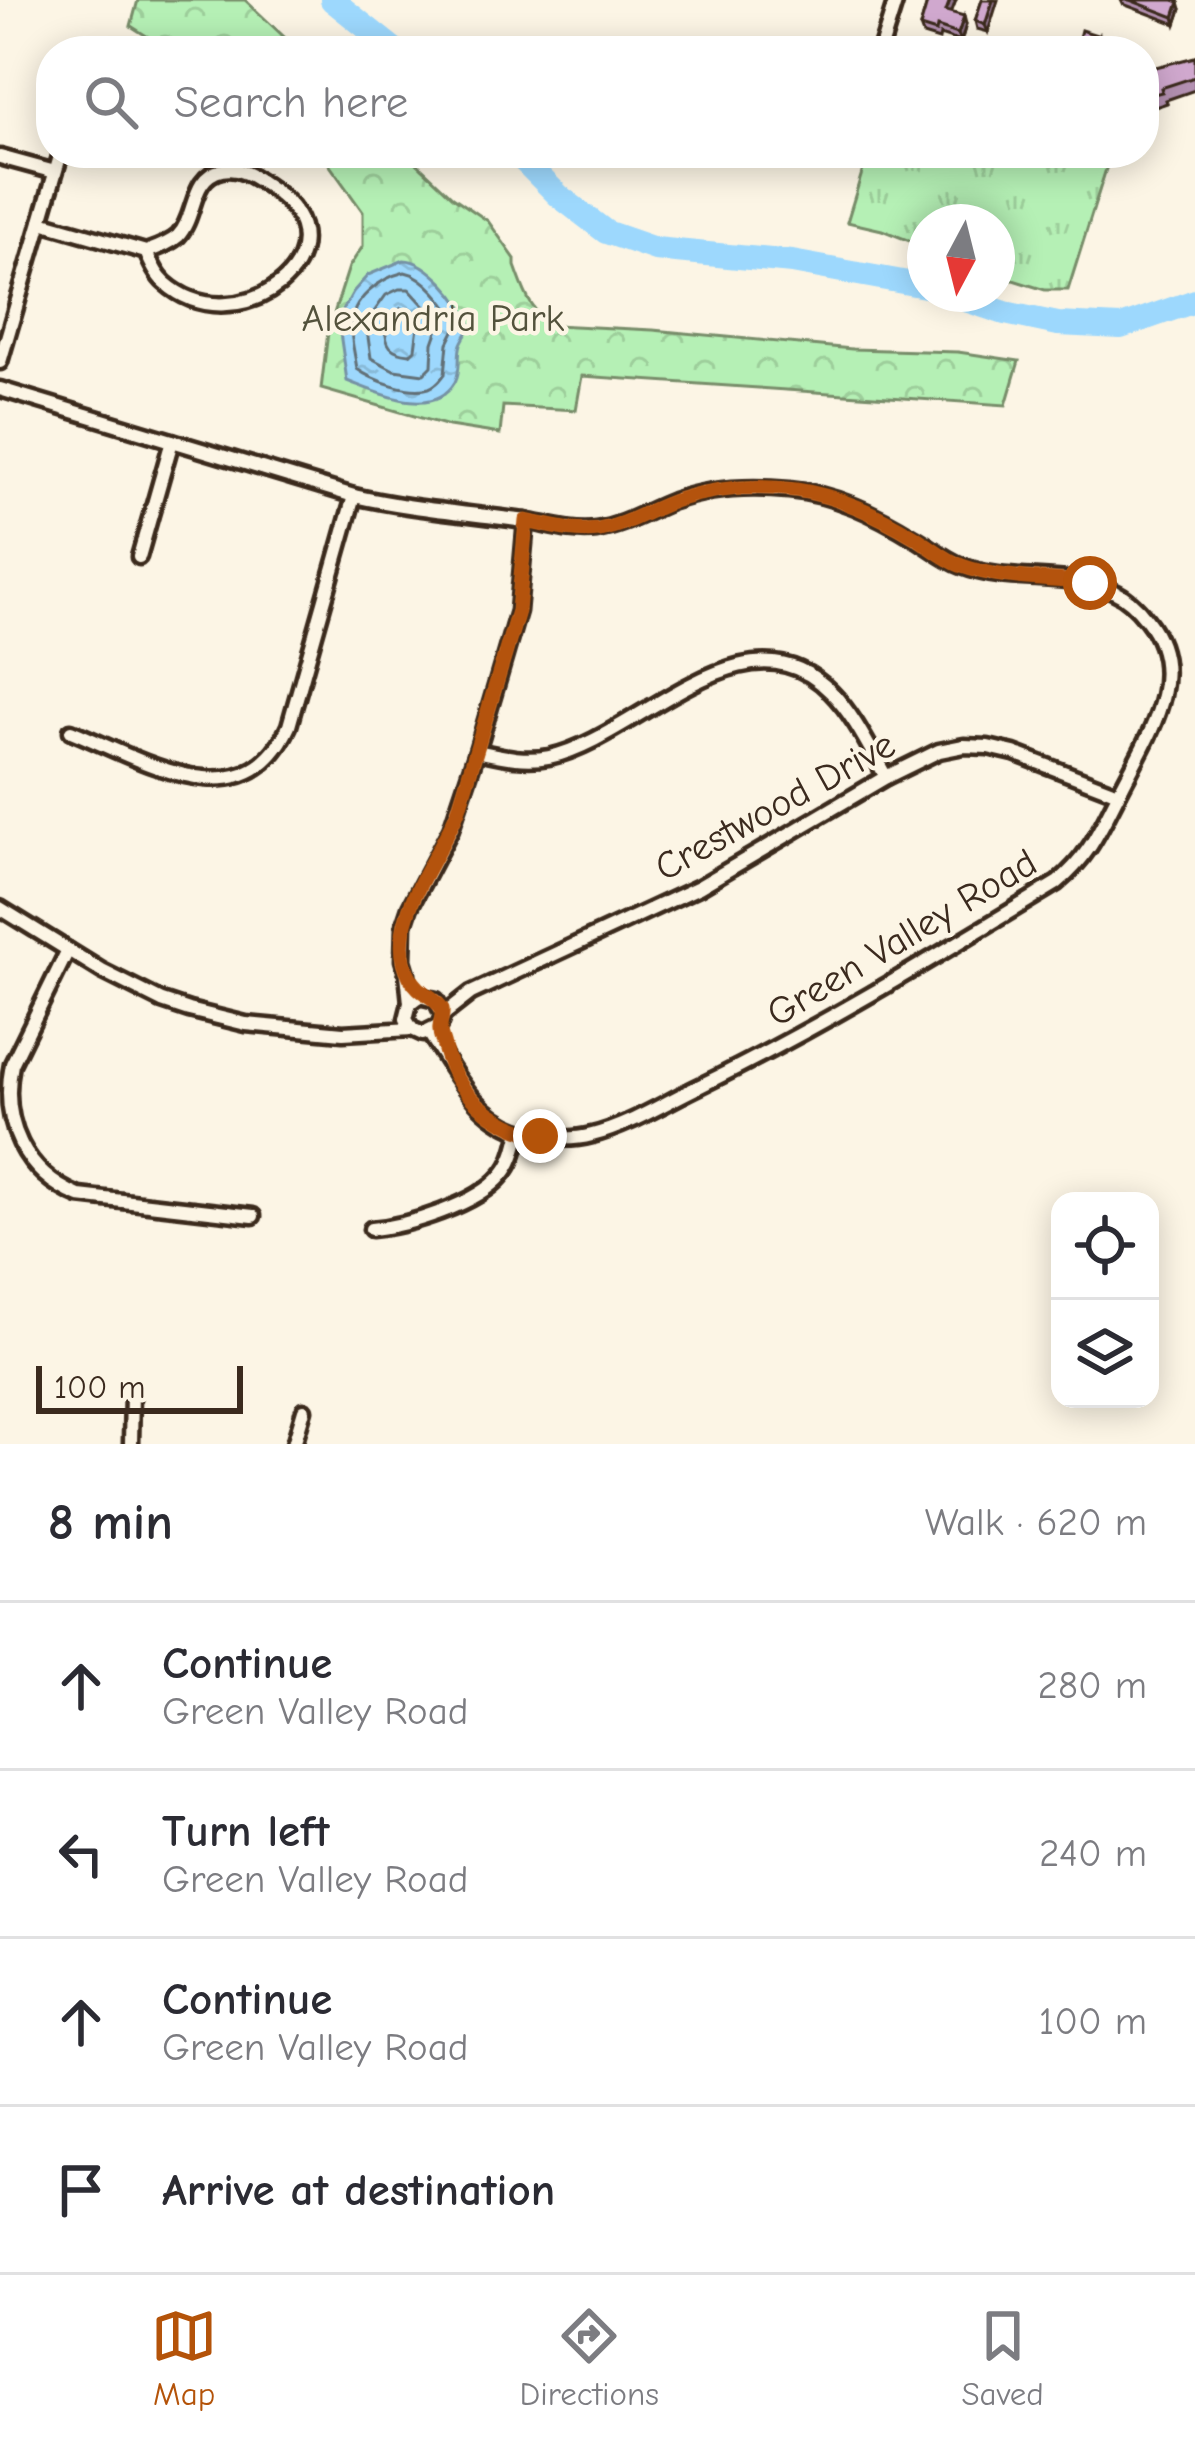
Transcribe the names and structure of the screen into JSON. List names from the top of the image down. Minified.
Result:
{"streets":{"street":["Crestwood Drive","Green Valley Road"]},"crossings":[["Crestwood Drive","Green Valley Road"]],"parks":["Alexandria Park"],"scale_bar":"100 m","north":"bottom","page":{"search":"Search here","scale":"100 m","heading":["8 min","Walk · 620 m"],"list":[["Continue","Green Valley Road","280 m"],["Turn left","Green Valley Road","240 m"],["Continue","Green Valley Road","100 m"],"Arrive at destination"],"nav":["Map","Directions","Saved"]}}
